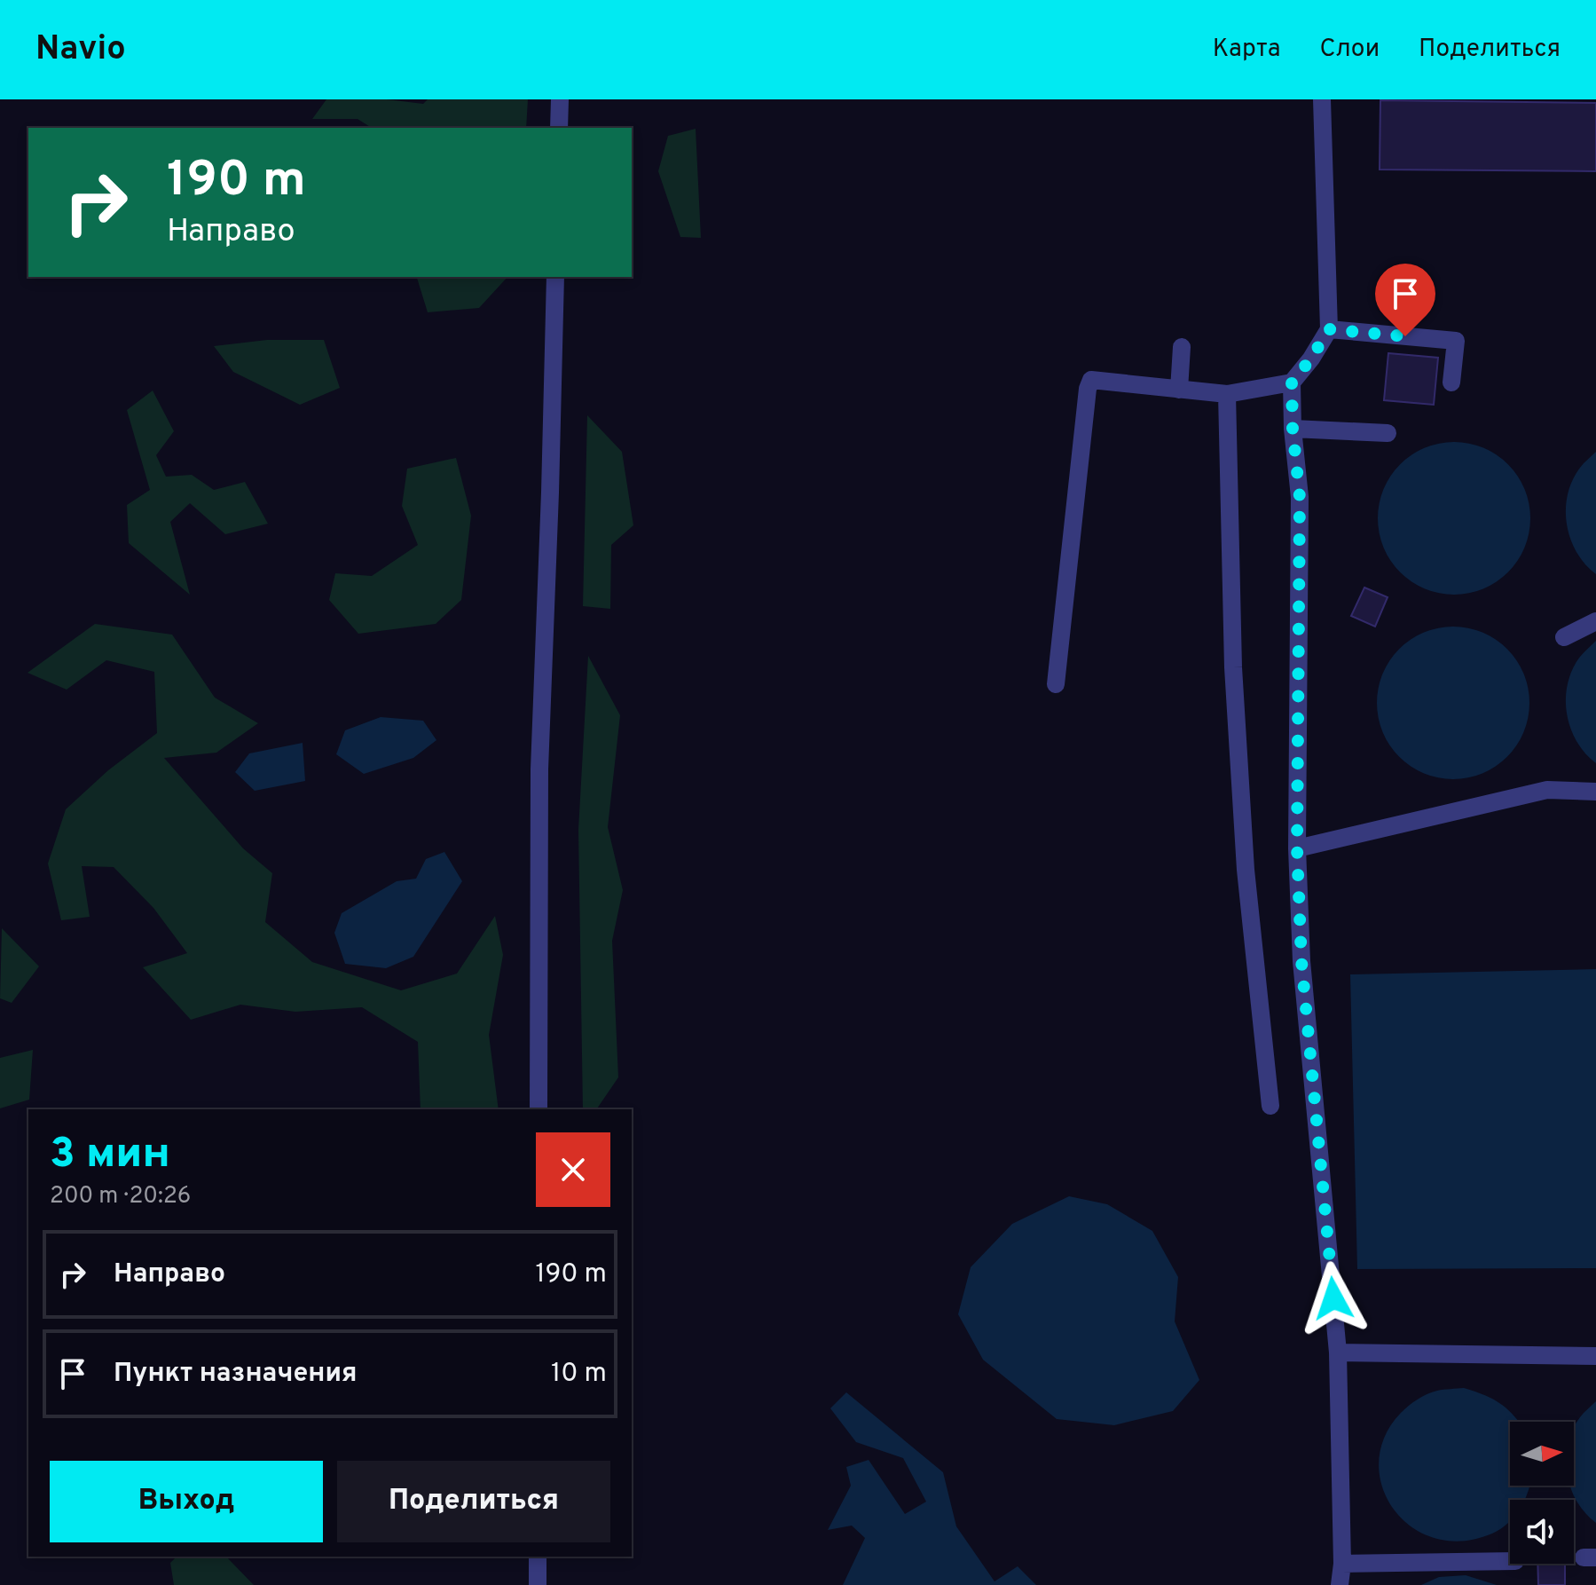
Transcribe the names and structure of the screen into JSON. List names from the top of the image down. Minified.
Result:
{"north":"right","page":{"header":"Navio","nav":["Карта","Слои","Поделиться"],"turn":["190 m","Направо"],"heading":["3 мин","200 m · 20:26"],"list":[{"name":"Направо","value":"190 m"},{"name":"Пункт назначения","value":"10 m"}],"buttons":["Выход","Поделиться"]}}
